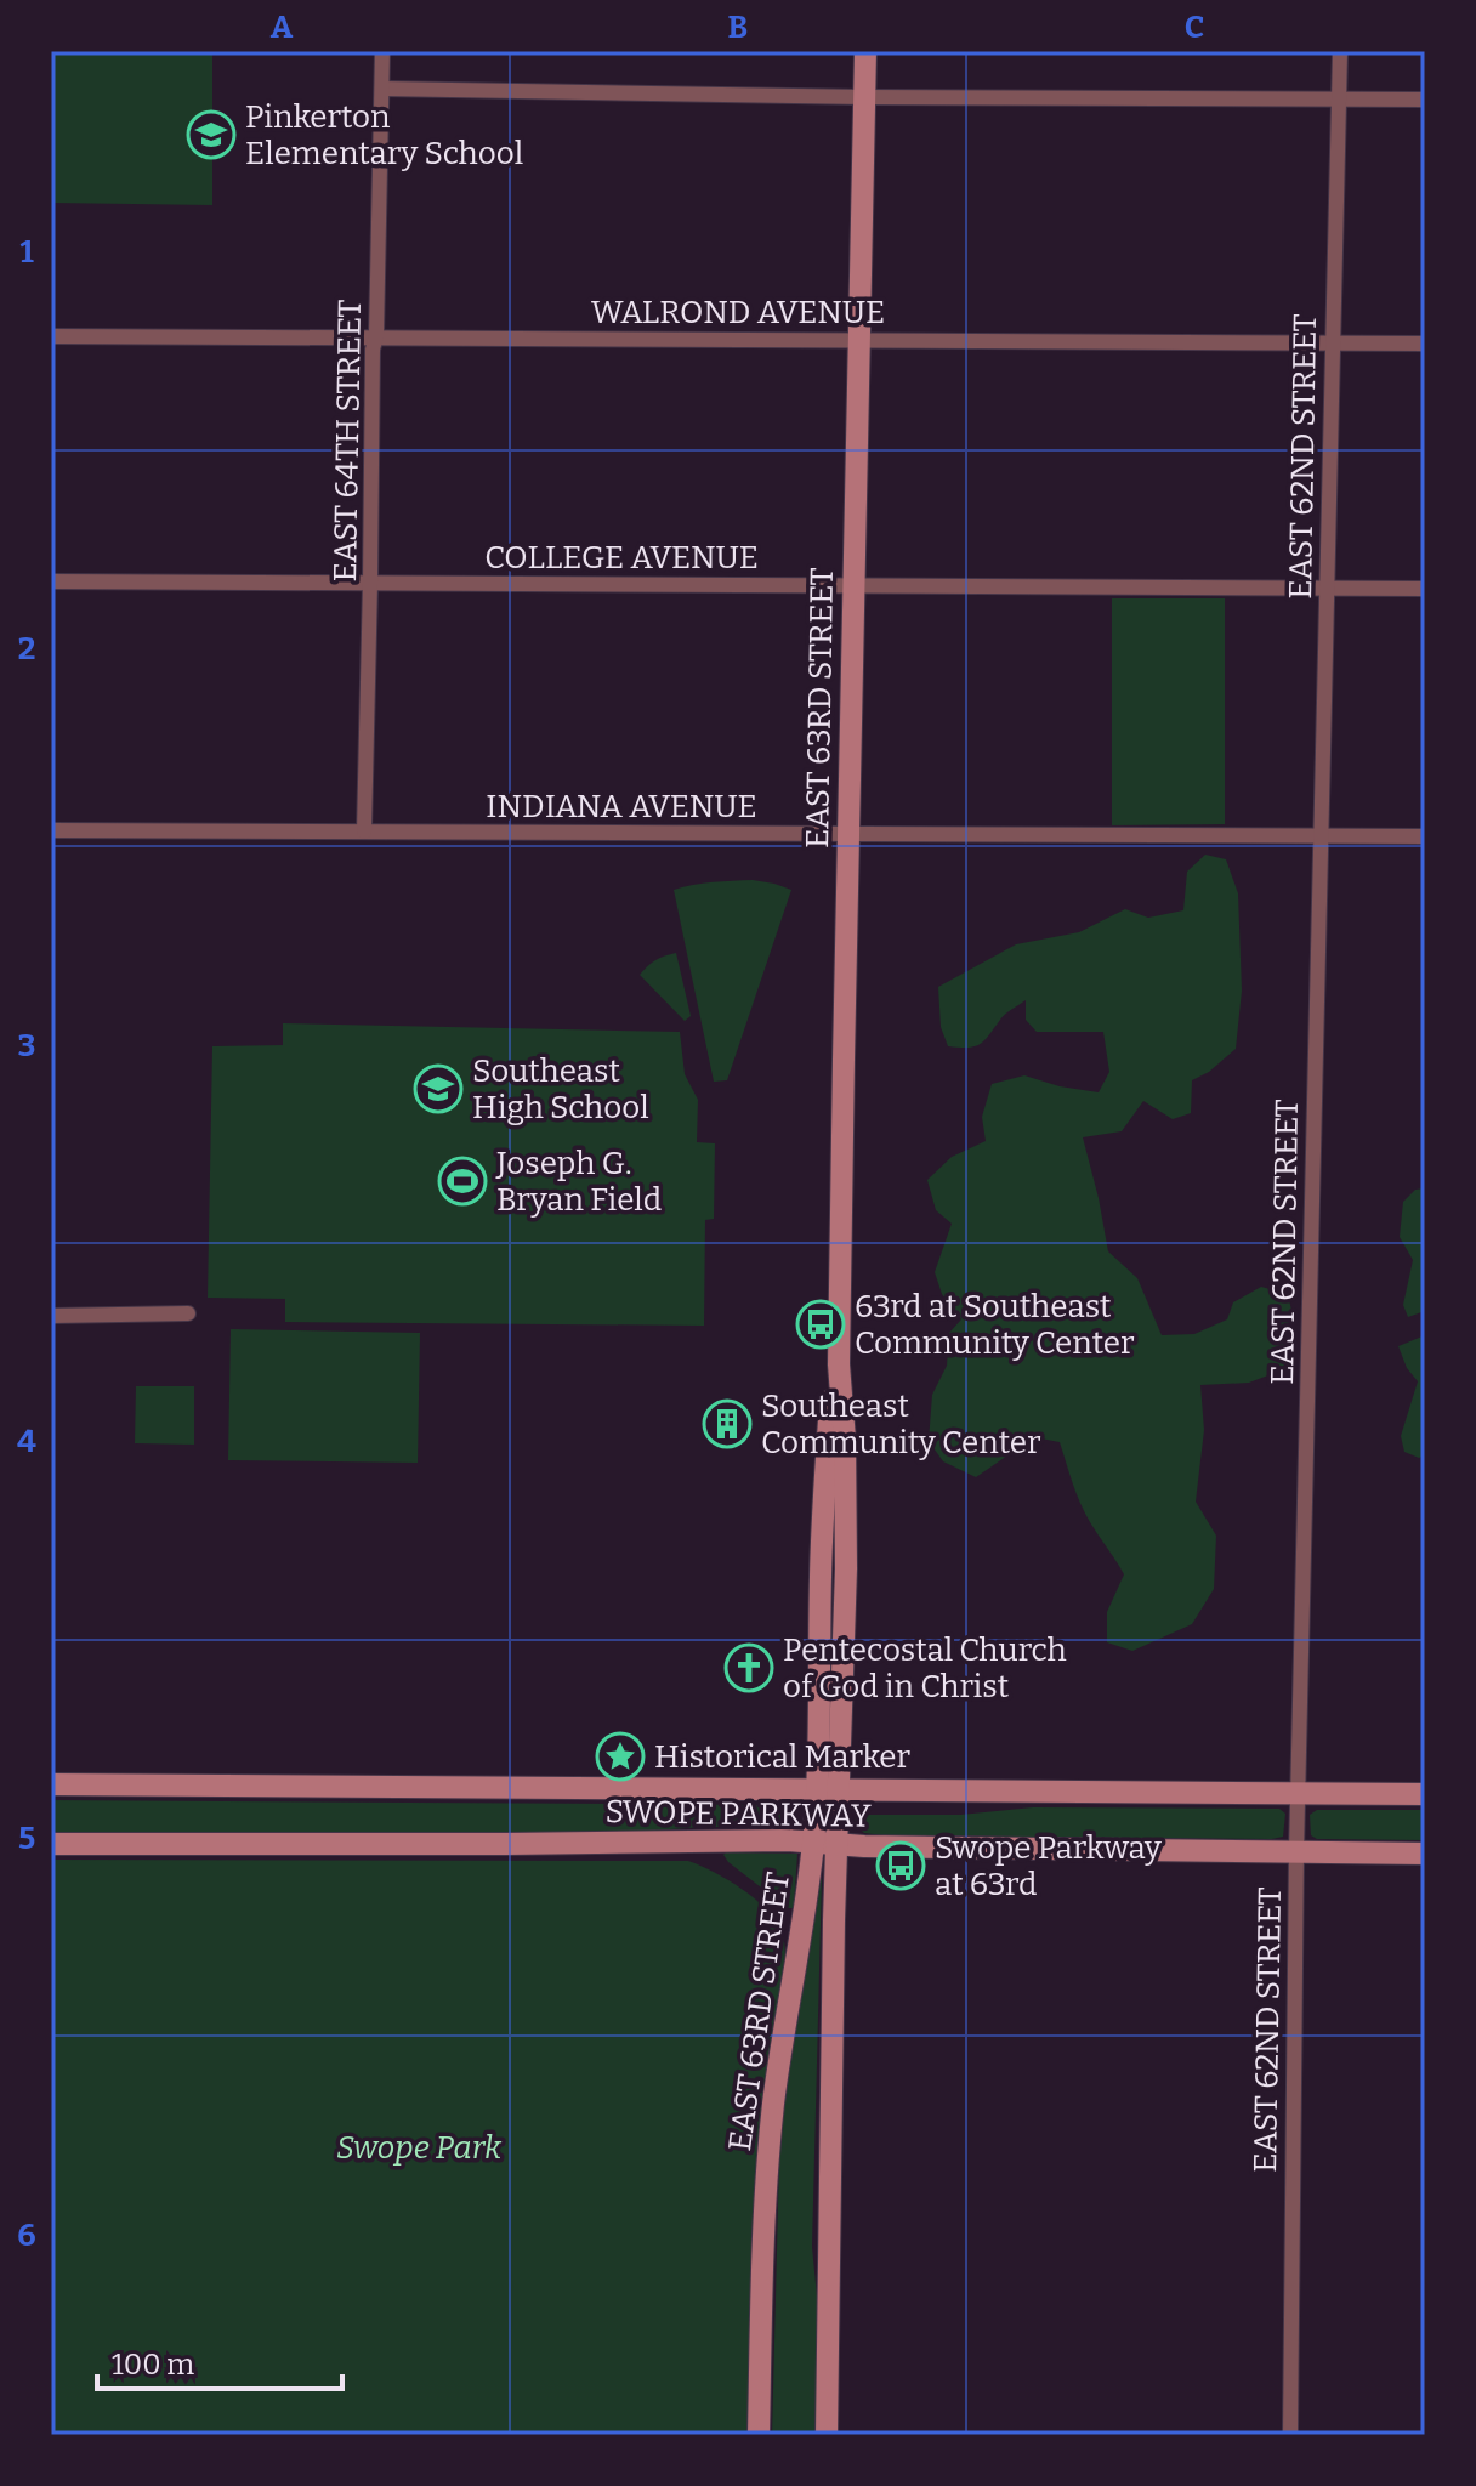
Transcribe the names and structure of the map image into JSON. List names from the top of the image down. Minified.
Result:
{"streets":{"main road":["EAST 63RD STREET","SWOPE PARKWAY"],"street":["WALROND AVENUE","EAST 64TH STREET","EAST 62ND STREET","COLLEGE AVENUE","INDIANA AVENUE"]},"crossings":[["WALROND AVENUE","EAST 64TH STREET"],["WALROND AVENUE","EAST 62ND STREET"],["WALROND AVENUE","EAST 63RD STREET"],["EAST 64TH STREET","COLLEGE AVENUE"],["EAST 64TH STREET","INDIANA AVENUE"],["EAST 62ND STREET","COLLEGE AVENUE"],["EAST 62ND STREET","INDIANA AVENUE"],["EAST 62ND STREET","SWOPE PARKWAY"],["COLLEGE AVENUE","EAST 63RD STREET"],["EAST 63RD STREET","INDIANA AVENUE"],["EAST 63RD STREET","SWOPE PARKWAY"]],"parks":["Swope Park"],"places":{"school or university":["Pinkerton Elementary School","Southeast High School"],"sports":["Joseph G. Bryan Field"],"bus stop":["63rd at Southeast Community Center","Swope Parkway at 63rd"],"building":["Southeast Community Center"],"church":["Pentecostal Church of God in Christ"],"place":["Historical Marker"]},"scale_bar":"100 m","grid":{"columns":["A","B","C"],"rows":["1","2","3","4","5","6"]}}
